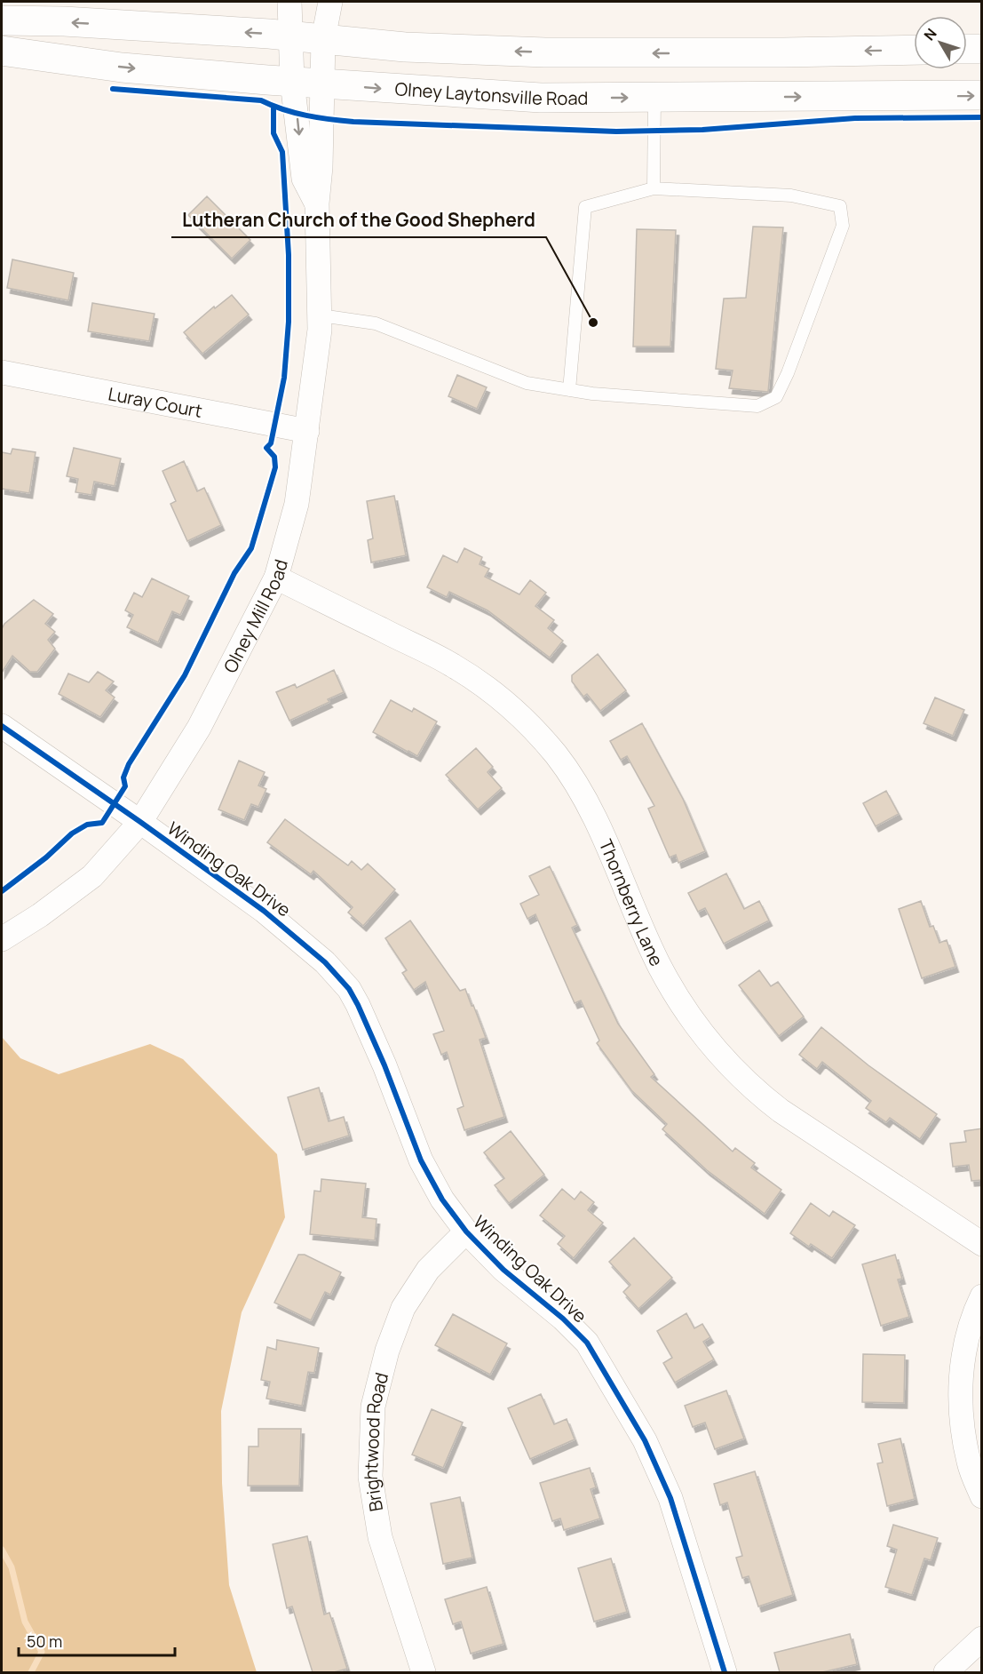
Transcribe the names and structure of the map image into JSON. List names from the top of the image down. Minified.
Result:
{"streets":{"main road":["Olney Laytonsville Road"],"street":["Luray Court","Olney Mill Road","Winding Oak Drive","Thornberry Lane","Brightwood Road"]},"crossings":[["Olney Laytonsville Road","Olney Mill Road"],["Luray Court","Olney Mill Road"],["Olney Mill Road","Winding Oak Drive"],["Olney Mill Road","Thornberry Lane"],["Winding Oak Drive","Brightwood Road"]],"places":["Lutheran Church of the Good Shepherd"],"scale_bar":"50 m","north":"top left"}
